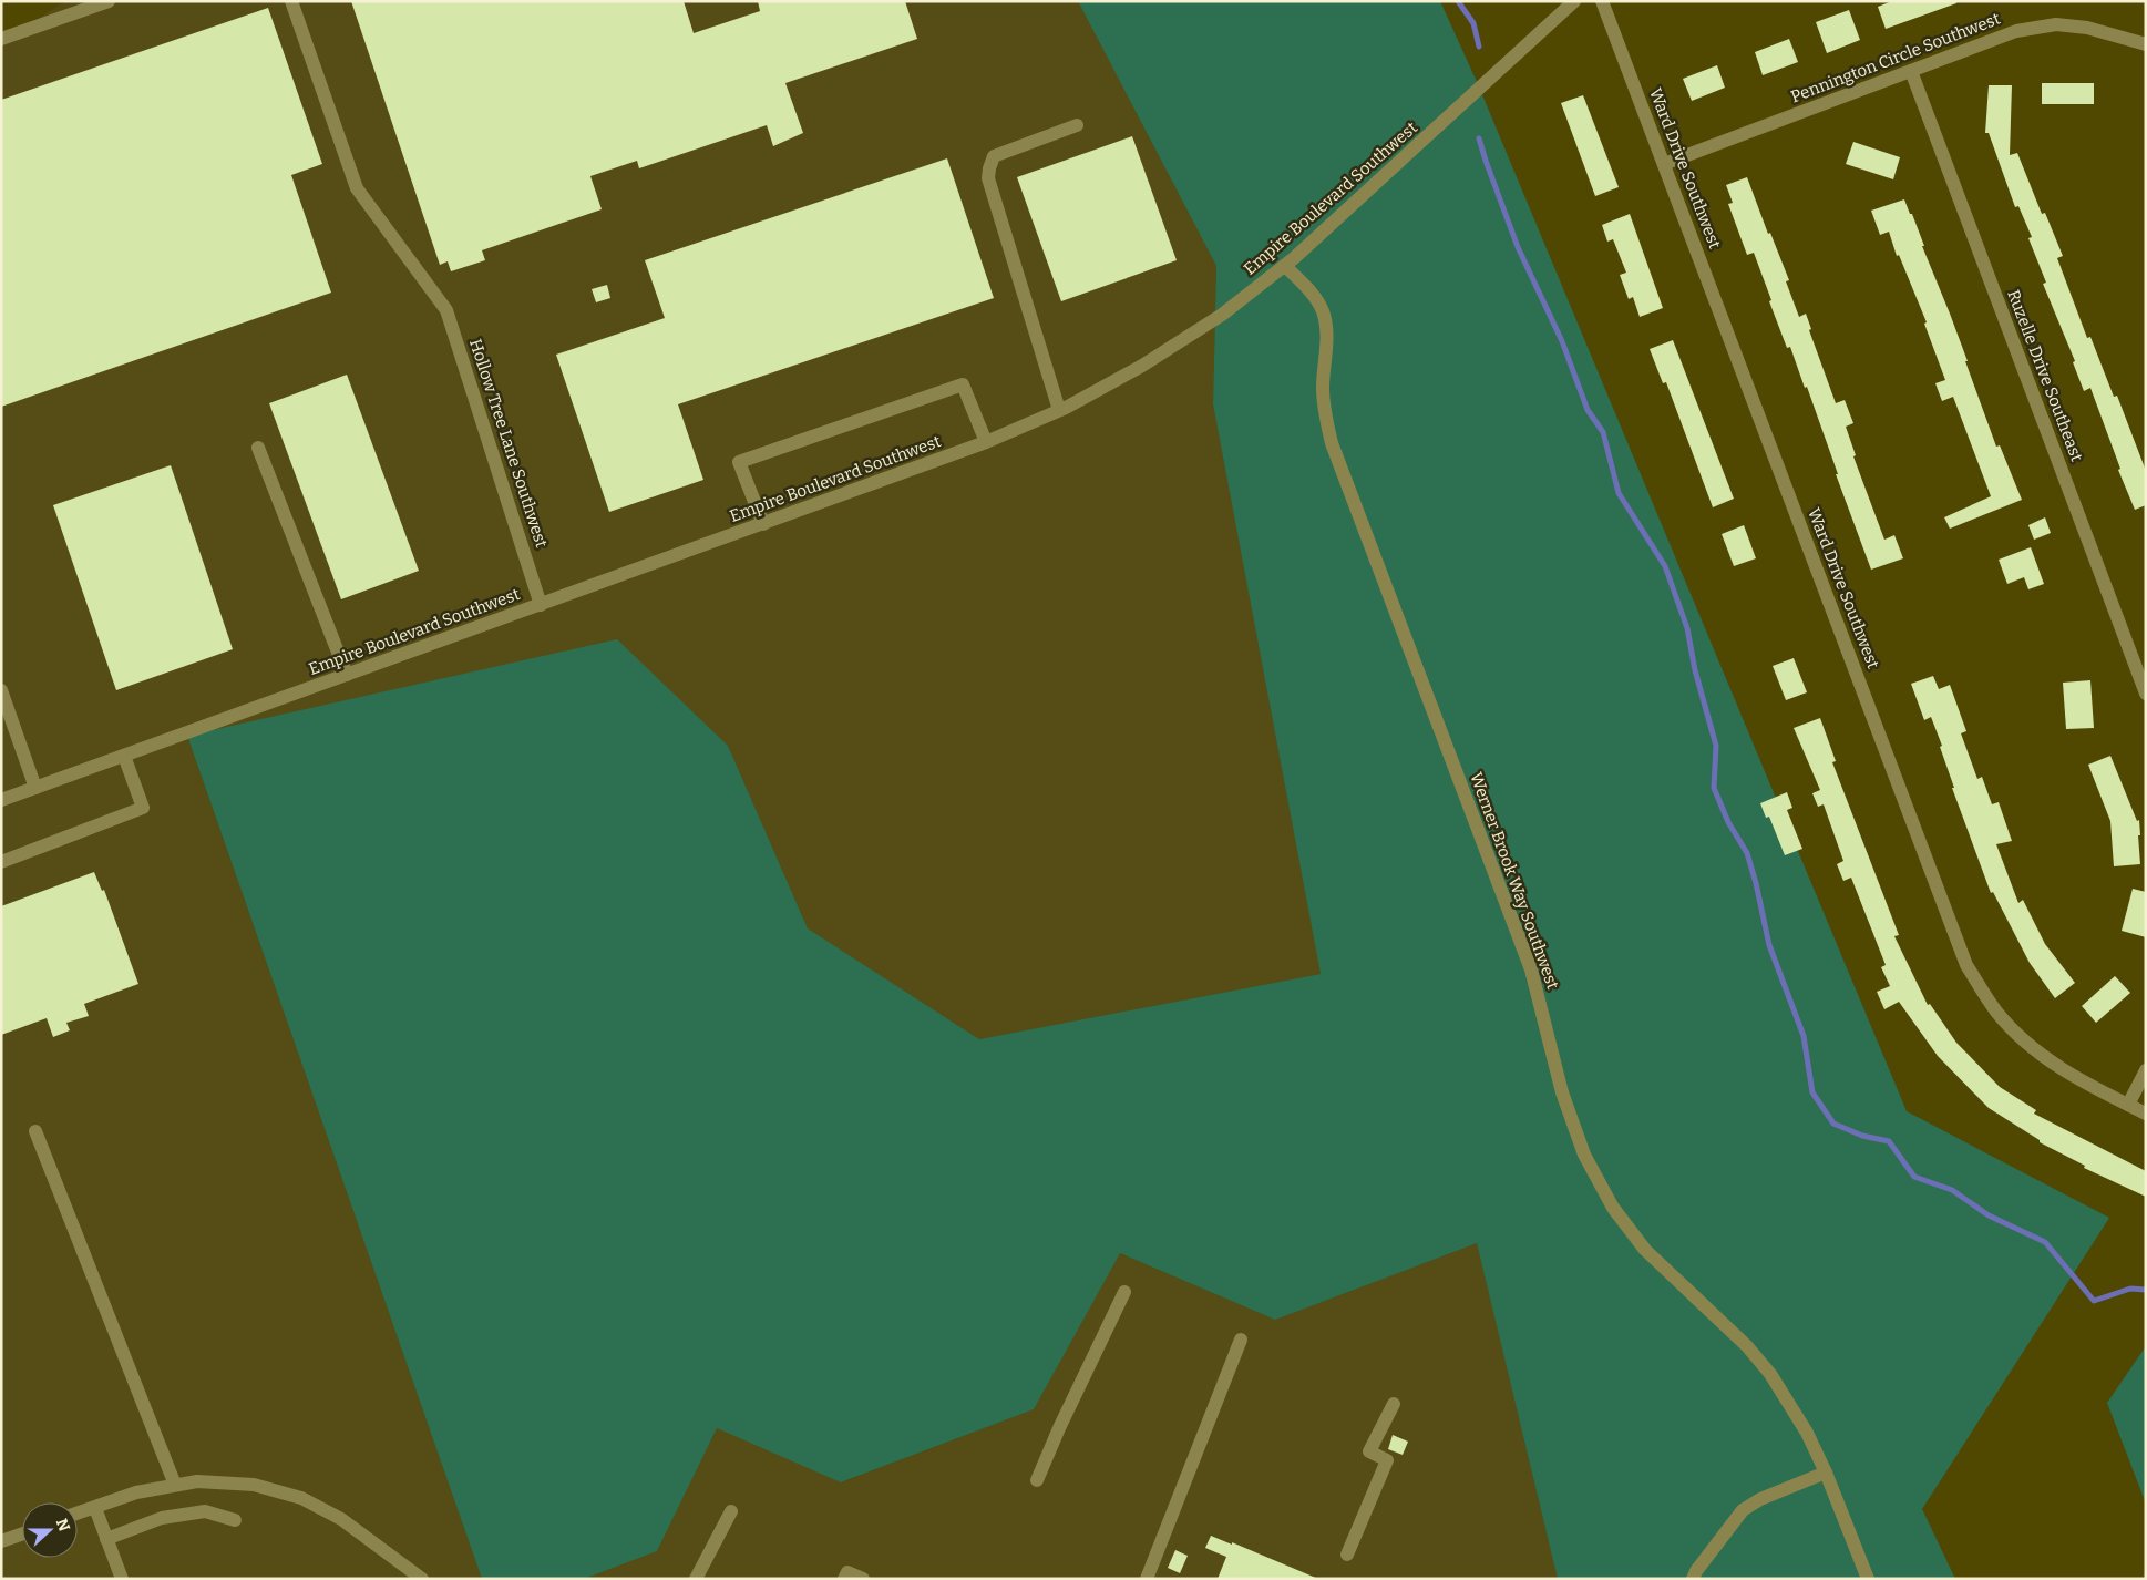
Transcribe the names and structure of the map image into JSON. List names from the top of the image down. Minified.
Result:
{"streets":{"street":["Pennington Circle Southwest","Ward Drive Southwest","Empire Boulevard Southwest","Ruzelle Drive Southeast","Hollow Tree Lane Southwest","Werner Brook Way Southwest"]},"crossings":[["Pennington Circle Southwest","Ward Drive Southwest"],["Pennington Circle Southwest","Ruzelle Drive Southeast"],["Empire Boulevard Southwest","Hollow Tree Lane Southwest"],["Empire Boulevard Southwest","Werner Brook Way Southwest"]],"north":"right"}
